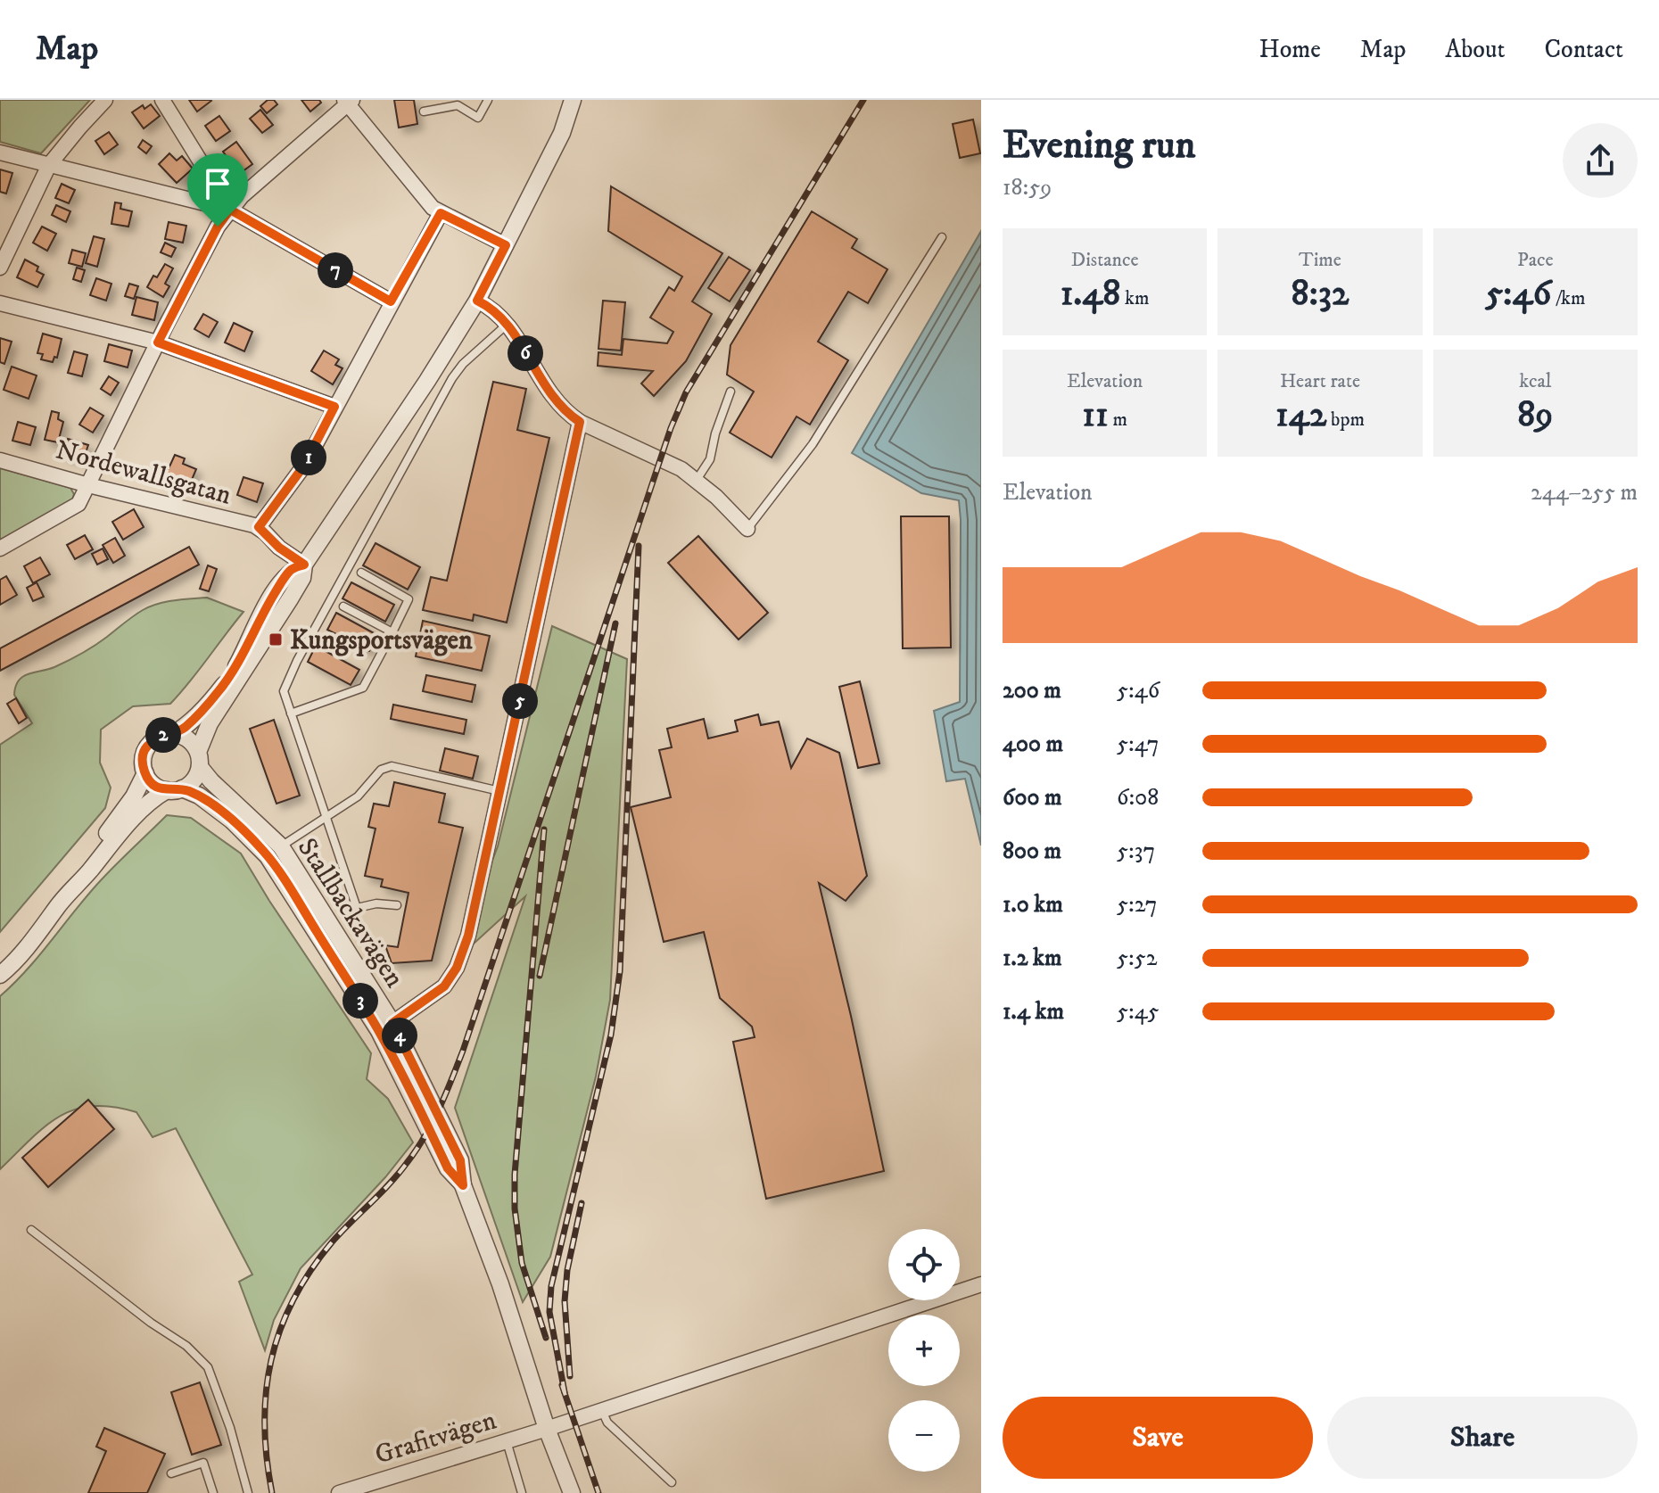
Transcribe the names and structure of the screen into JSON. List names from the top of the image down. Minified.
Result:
{"streets":{"street":["Nordewallsgatan","Stallbackavägen","Grafitvägen"]},"crossings":[["Stallbackavägen","Grafitvägen"]],"places":{"transit":["Kungsportsvägen"]},"page":{"header":"Map","nav":["Home","Map","About","Contact"],"heading":["Evening run","18:59"],"stats":[["Distance","1.48 km"],["Time","8:32"],["Pace","5:46 /km"],["Elevation","11 m"],["Heart rate","142 bpm"],["kcal","89"]],"pins":["7","6","1","5","2","3","4"],"chart":["Elevation","244–255 m"],"list":[{"name":"200 m","note":"5:46"},{"name":"400 m","note":"5:47"},{"name":"600 m","note":"6:08"},{"name":"800 m","note":"5:37"},{"name":"1.0 km","note":"5:27"},{"name":"1.2 km","note":"5:52"},{"name":"1.4 km","note":"5:45"}],"map_buttons":["+","−"],"buttons":["Save","Share"]}}
